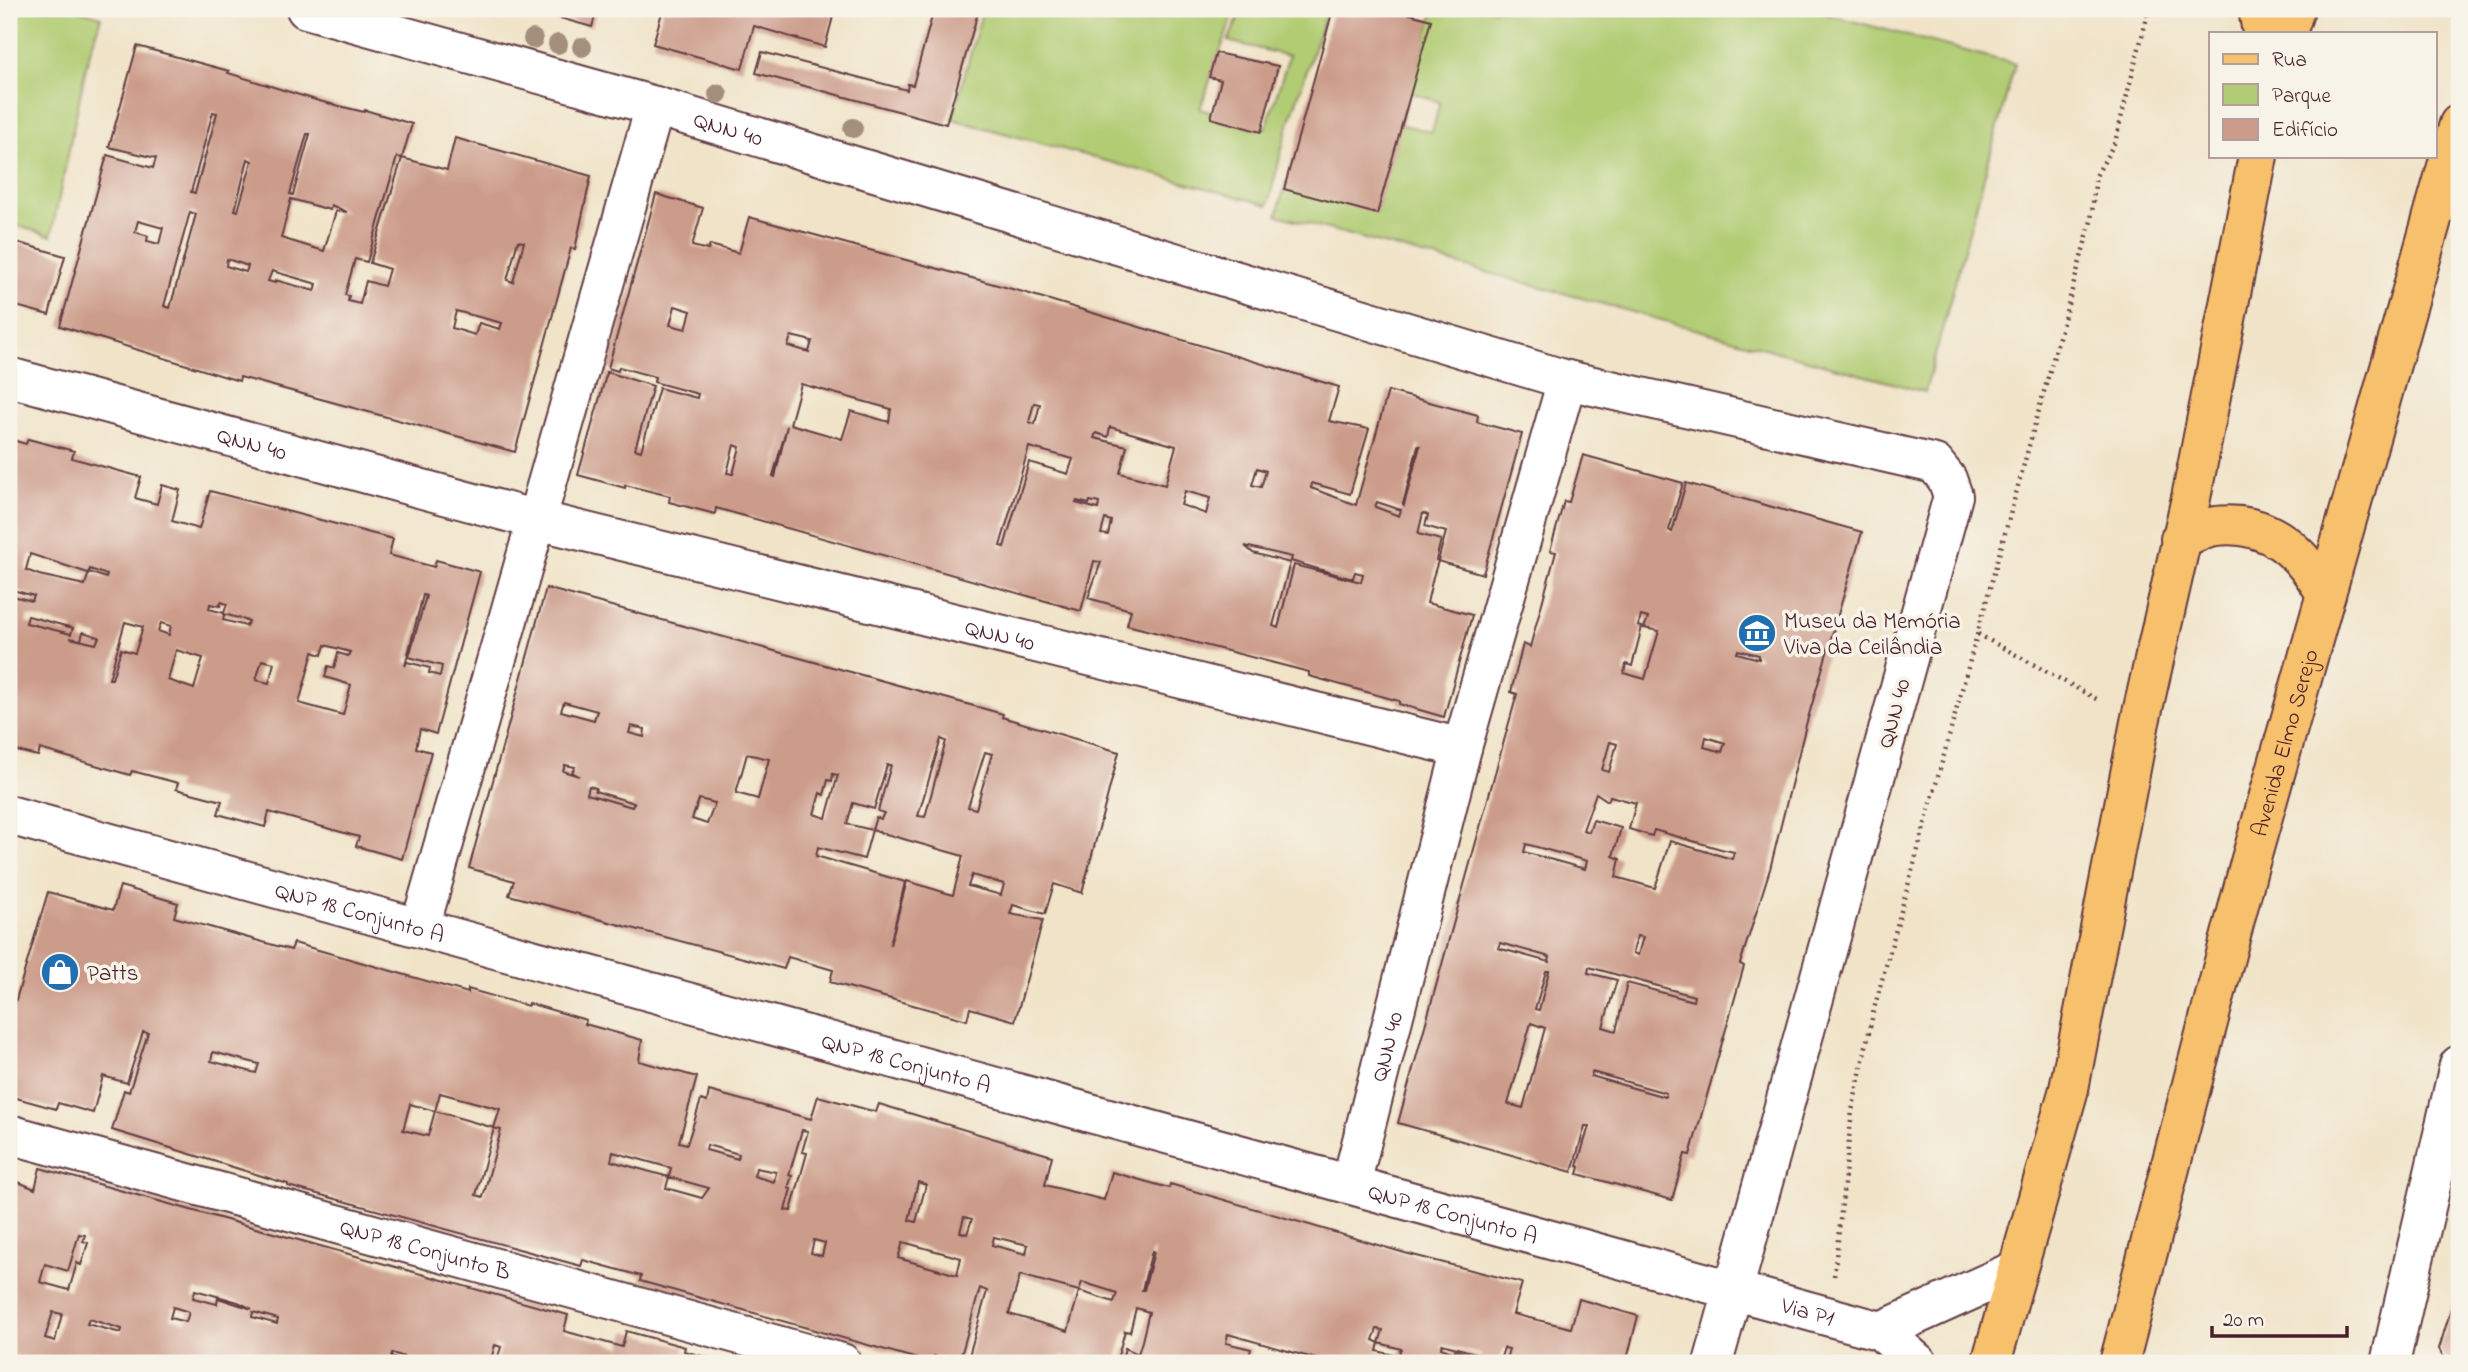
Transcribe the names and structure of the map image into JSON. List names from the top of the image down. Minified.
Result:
{"streets":{"main road":["Avenida Elmo Serejo"],"street":["QNN 40","QNP 18 Conjunto A","QNP 18 Conjunto B","Via P1"]},"crossings":[["QNN 40","QNP 18 Conjunto A"],["QNN 40","Via P1"],["QNP 18 Conjunto A","Via P1"]],"places":{"museum":["Museu da Memória Viva da Ceilândia"],"shop":["Patts"]},"legend":["Rua","Parque","Edifício"],"scale_bar":"20 m"}
